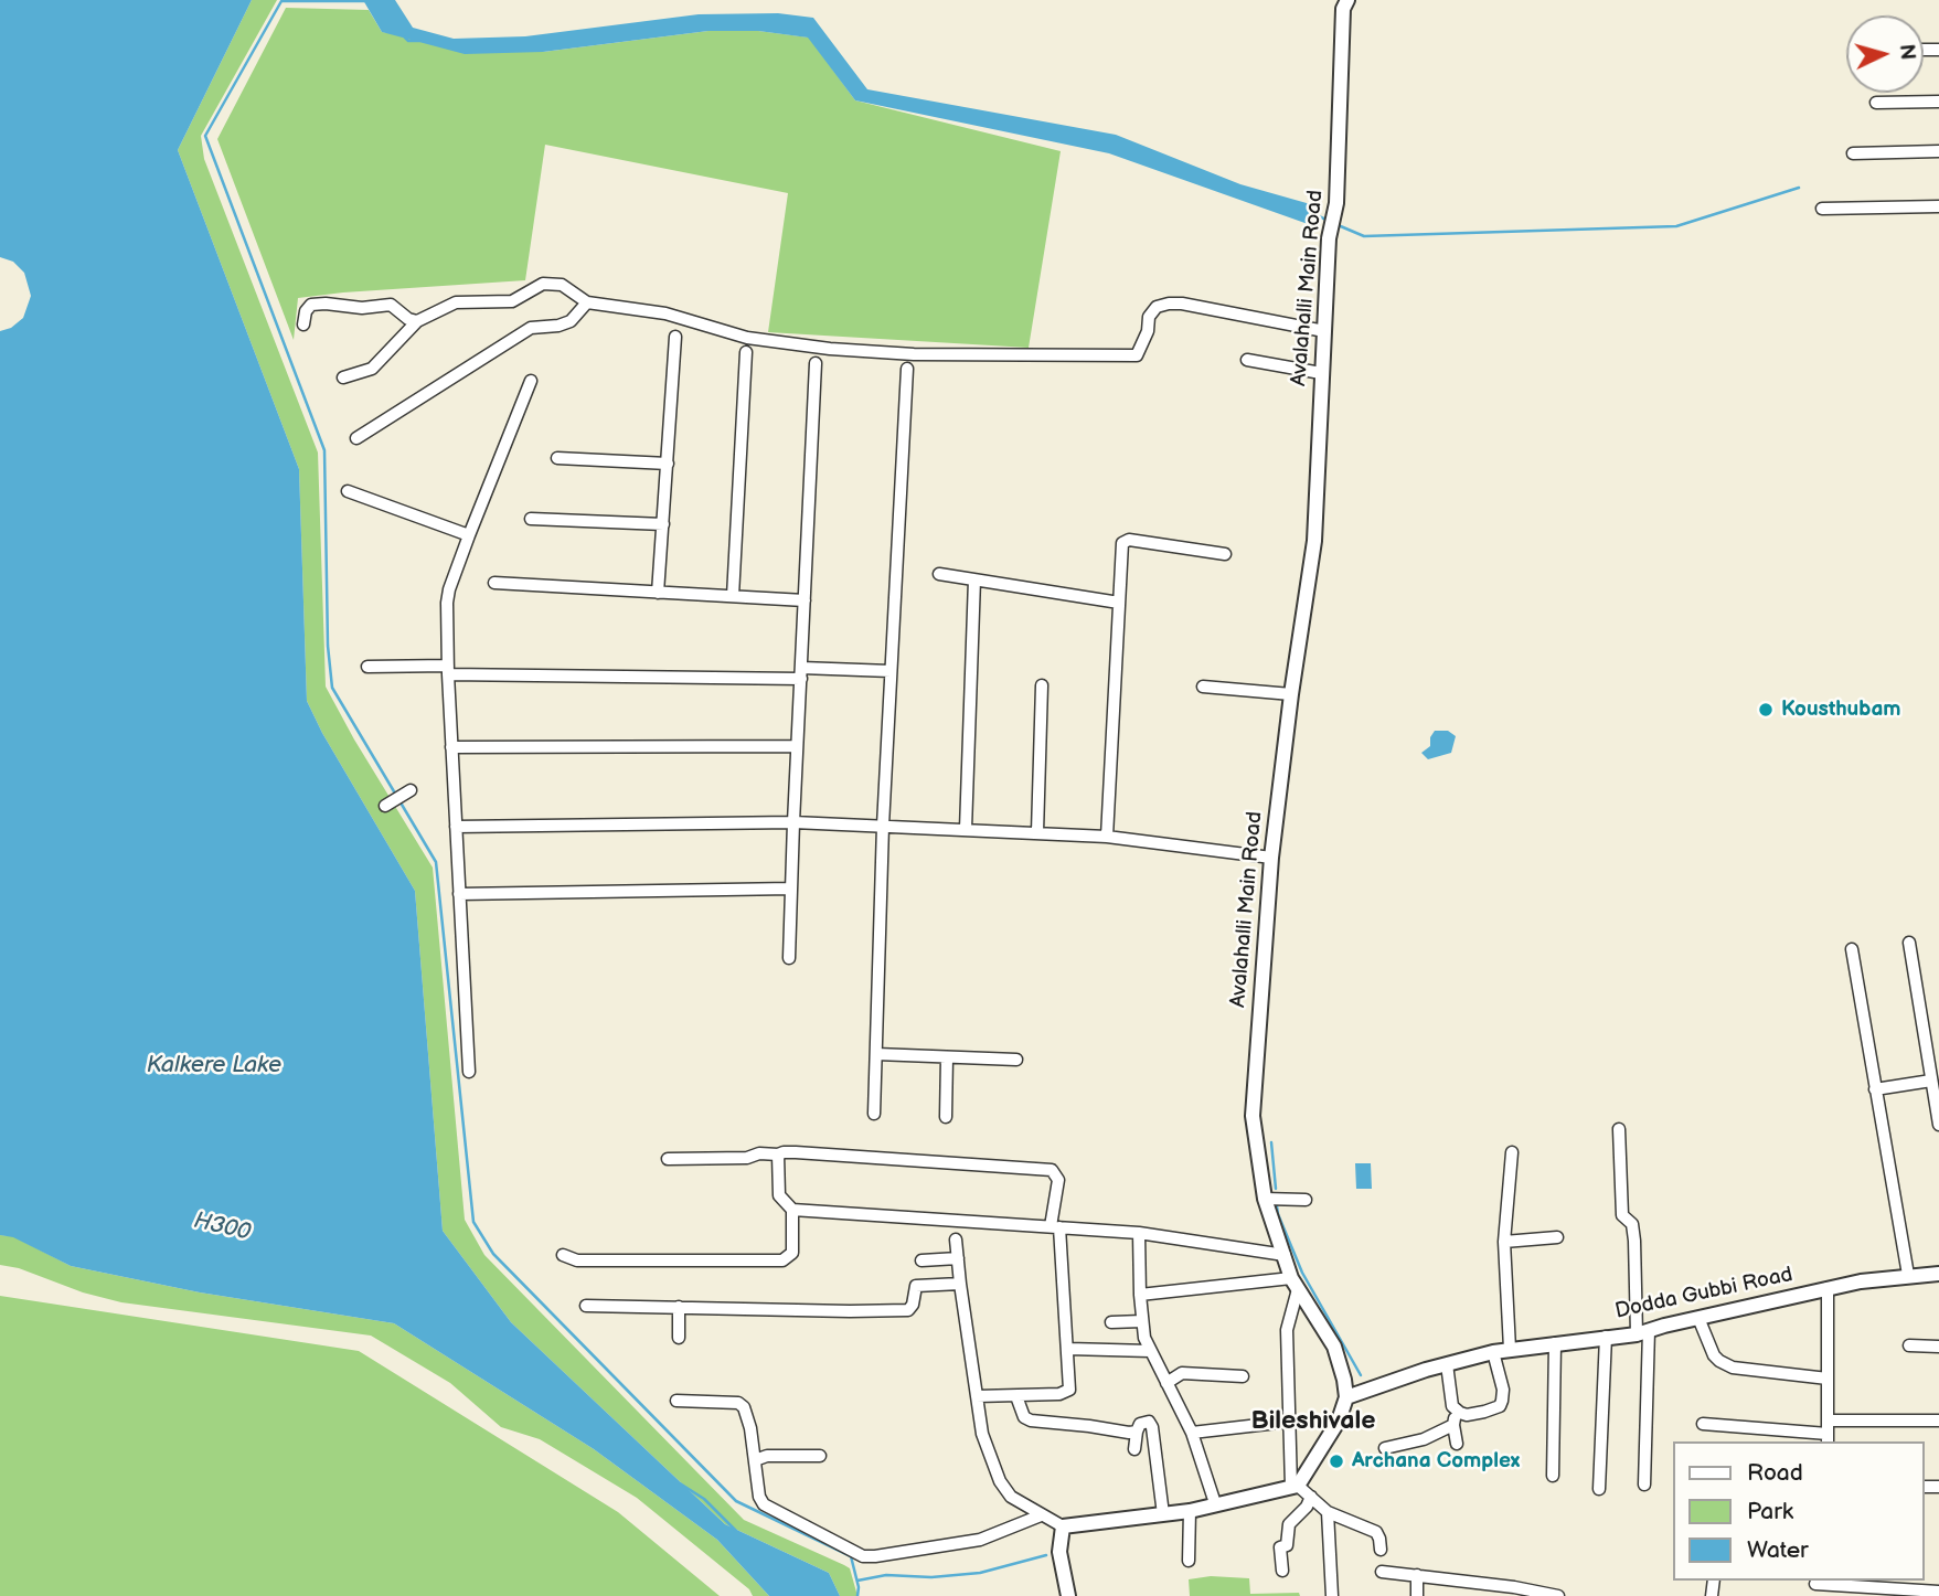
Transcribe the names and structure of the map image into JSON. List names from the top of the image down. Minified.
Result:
{"streets":{"main road":["Avalahalli Main Road","Dodda Gubbi Road"]},"crossings":[["Avalahalli Main Road","Dodda Gubbi Road"]],"districts":["Bileshivale"],"water":["Kalkere Lake","H300"],"places":["Kousthubam","Archana Complex"],"legend":["Road","Park","Water"],"north":"right"}
